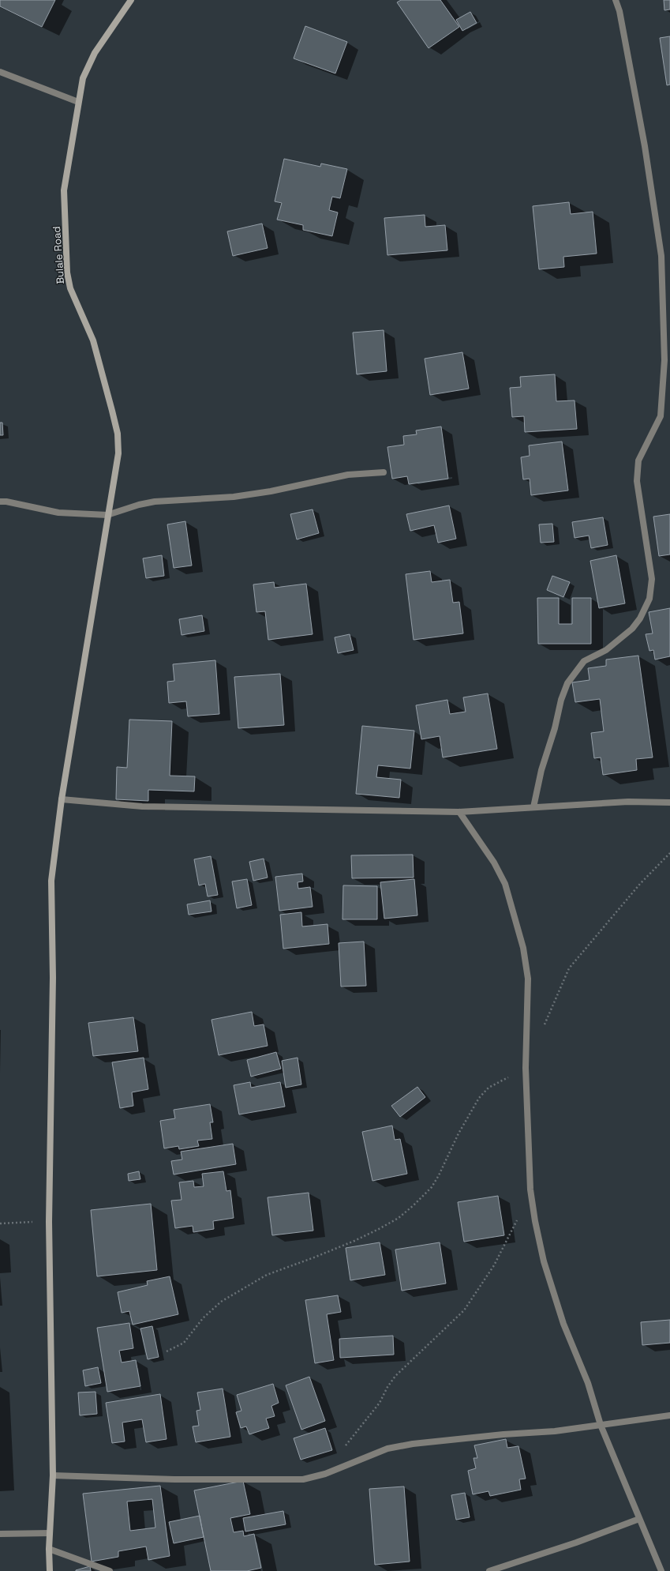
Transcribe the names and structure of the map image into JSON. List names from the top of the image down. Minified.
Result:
{"streets":{"street":["Bulale Road"]}}
